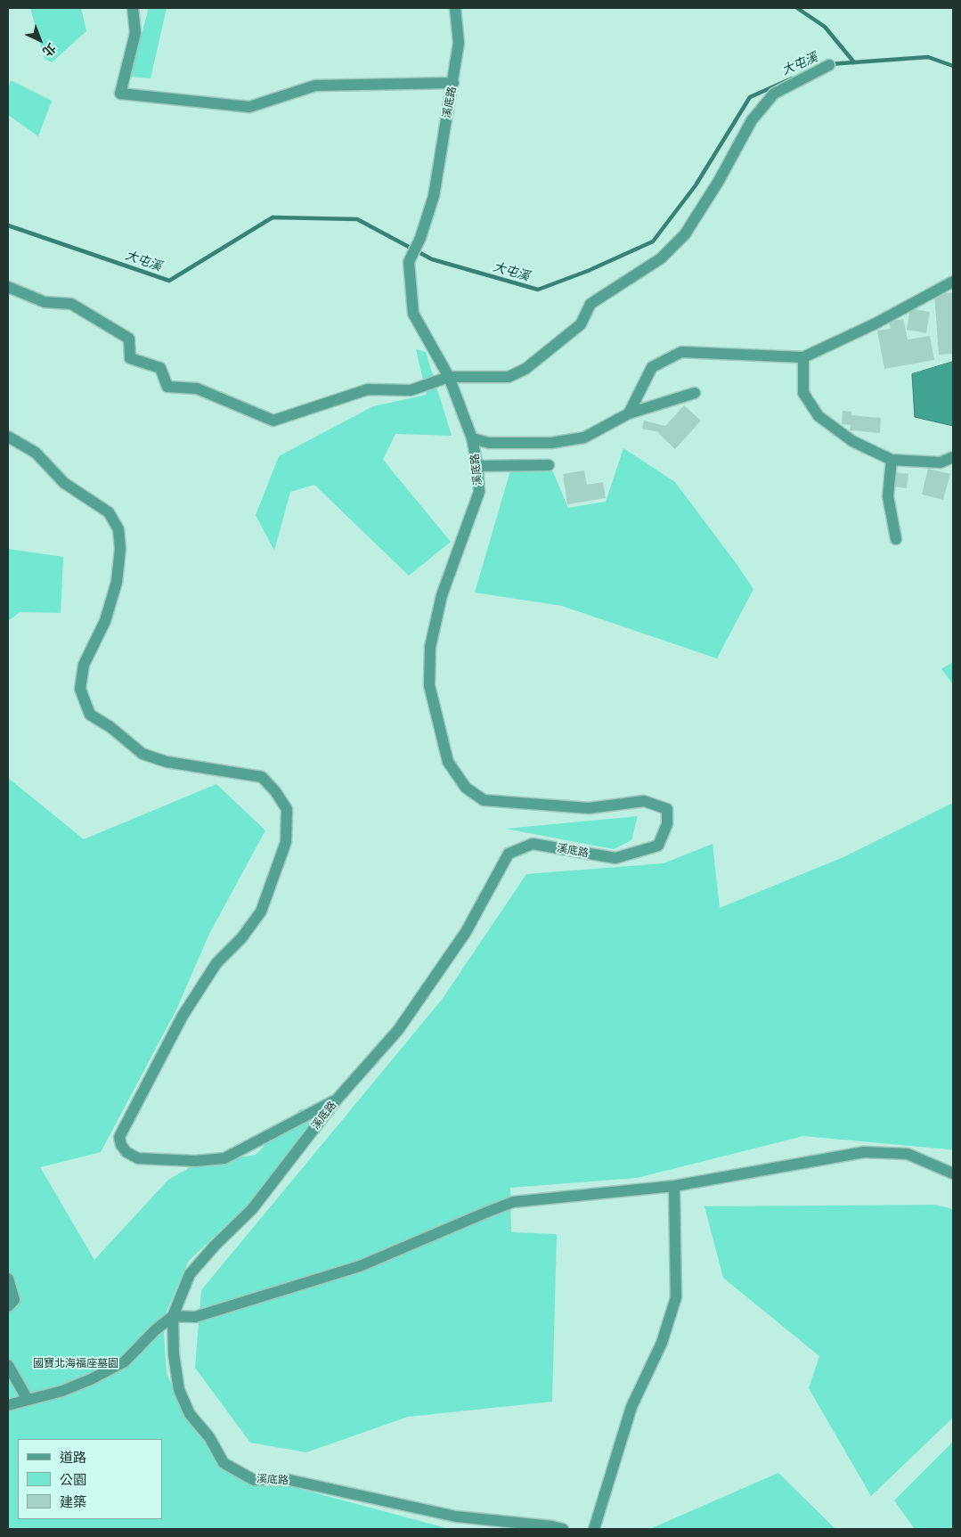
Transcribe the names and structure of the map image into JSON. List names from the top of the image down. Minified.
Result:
{"streets":{"street":["溪底路"]},"water":["大屯溪"],"parks":["國寶北海福座墓園"],"legend":["道路","公園","建築"],"north":"bottom right"}
